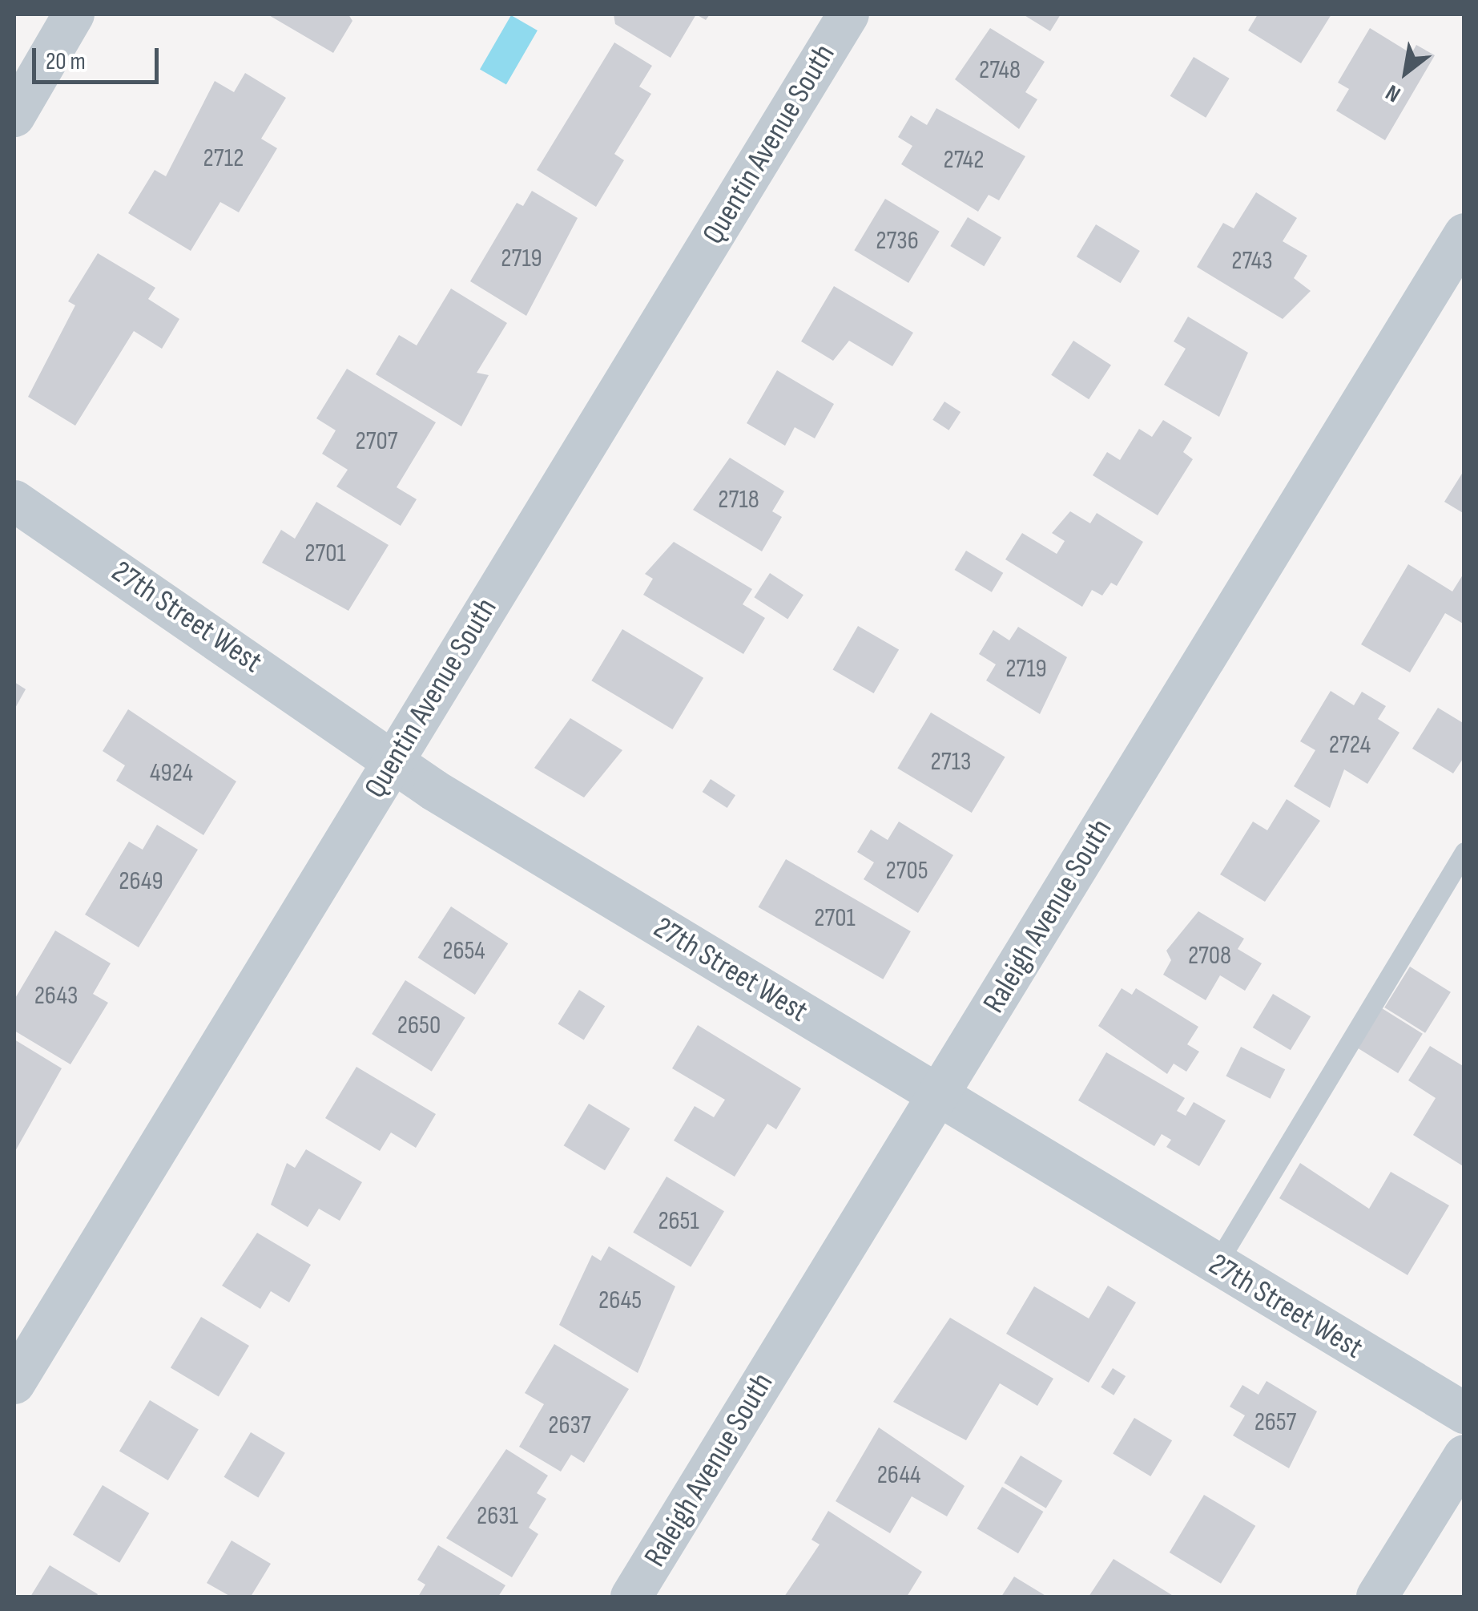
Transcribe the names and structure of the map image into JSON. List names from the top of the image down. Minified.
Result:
{"streets":{"street":["Quentin Avenue South","27th Street West","Raleigh Avenue South"]},"crossings":[["Quentin Avenue South","27th Street West"],["27th Street West","Raleigh Avenue South"]],"house_numbers":["2748","2712","2742","2736","2719","2743","2707","2718","2701","2719","2724","2713","4924","2705","2649","2701","2654","2708","2643","2650","2651","2645","2657","2637","2644","2631"],"scale_bar":"20 m","north":"bottom left"}
